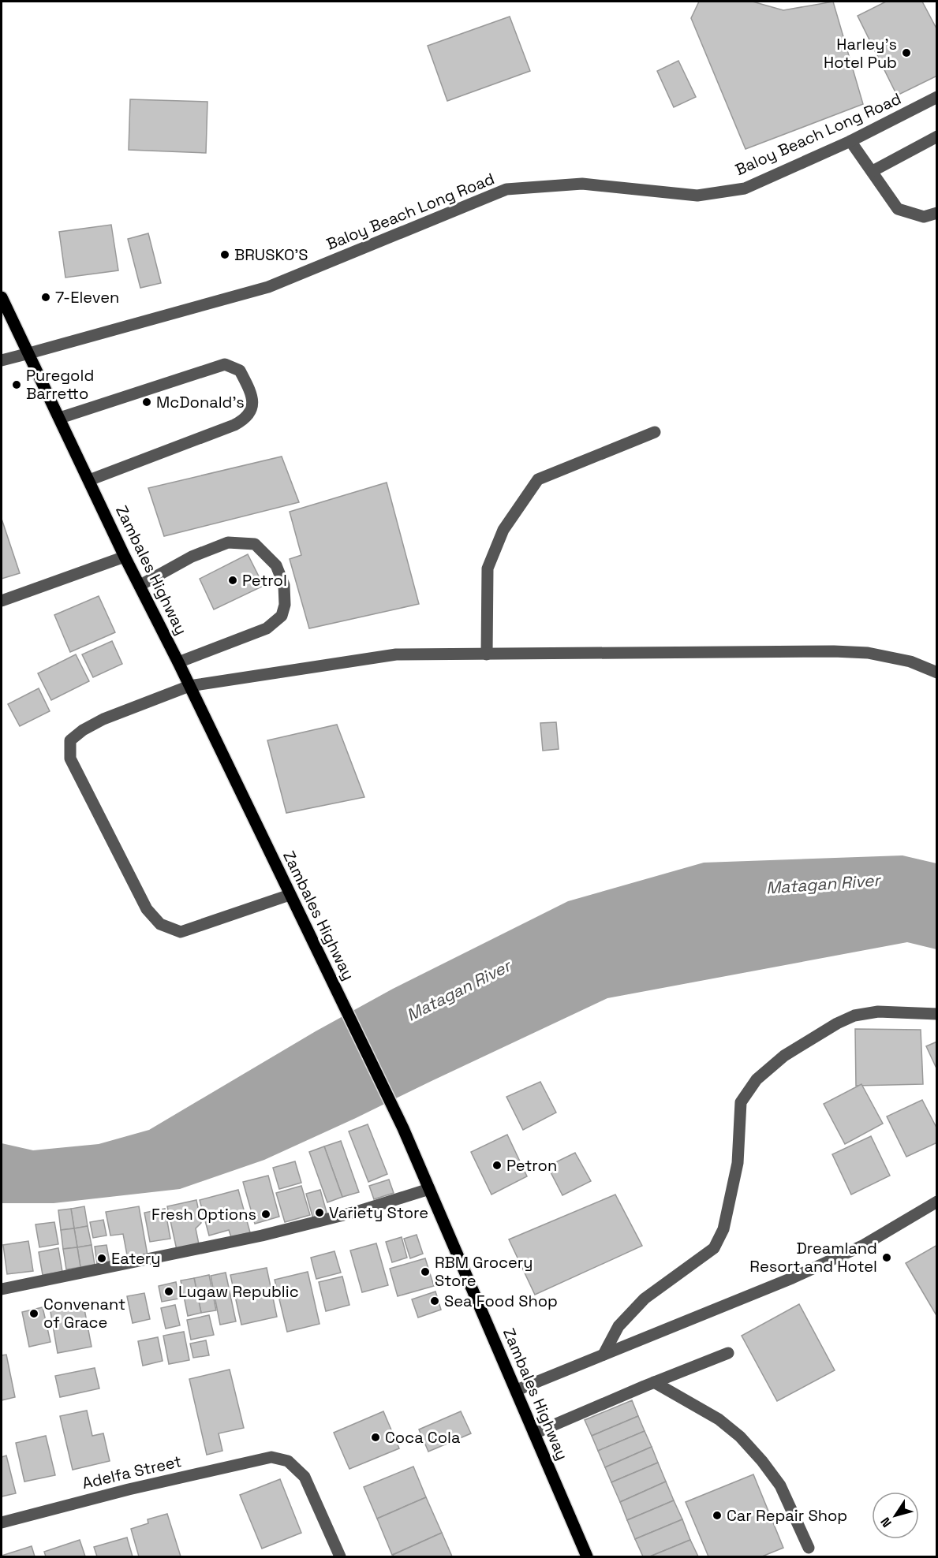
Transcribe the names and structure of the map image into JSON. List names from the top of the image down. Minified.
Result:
{"streets":{"main road":["Zambales Highway"],"street":["Baloy Beach Long Road","Adelfa Street"]},"crossings":[["Baloy Beach Long Road","Zambales Highway"]],"water":["Matagan River"],"places":["Harley's Hotel Pub","BRUSKO'S","7-Eleven","Puregold Barretto","McDonald's","Petrol","Petron","Variety Store","Fresh Options","Dreamland Resort and Hotel","Eatery","RBM Grocery Store","Lugaw Republic","Sea Food Shop","Convenant of Grace","Coca Cola","Car Repair Shop"],"north":"bottom left"}
